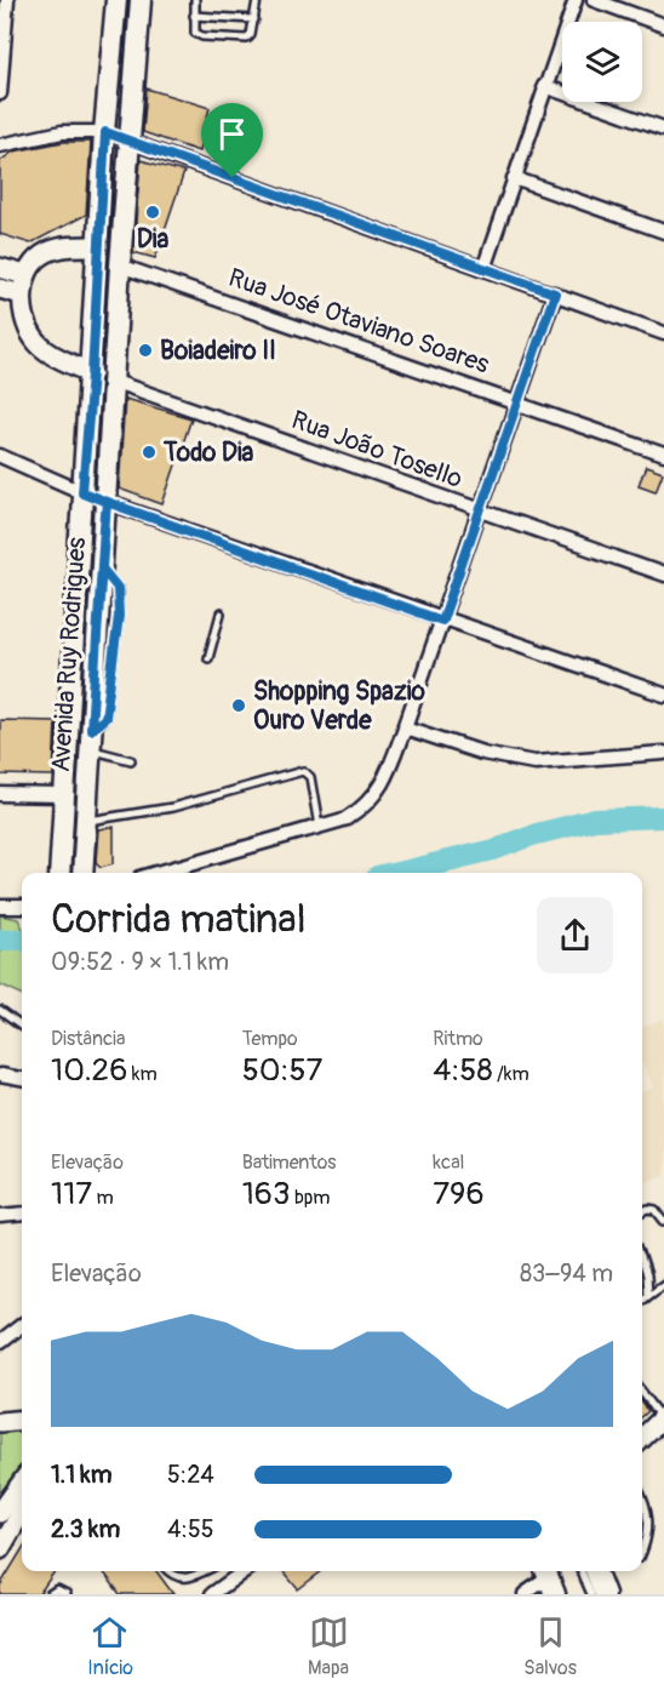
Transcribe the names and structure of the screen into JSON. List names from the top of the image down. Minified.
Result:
{"streets":{"main road":["Avenida Ruy Rodrigues"],"street":["Rua José Otaviano Soares","Rua João Tosello"]},"crossings":[["Rua José Otaviano Soares","Avenida Ruy Rodrigues"],["Rua João Tosello","Avenida Ruy Rodrigues"]],"places":["Dia","Boiadeiro II","Todo Dia","Shopping Spazio Ouro Verde"],"page":{"heading":["Corrida matinal","09:52 · 9 × 1.1 km"],"stats":[["Distância","10.26 km"],["Tempo","50:57"],["Ritmo","4:58 /km"],["Elevação","117 m"],["Batimentos","163 bpm"],["kcal","796"]],"chart":["Elevação","83–94 m"],"list":[{"name":"1.1 km","note":"5:24"},{"name":"2.3 km","note":"4:55"}],"tabs":["Início","Mapa","Salvos"]}}
